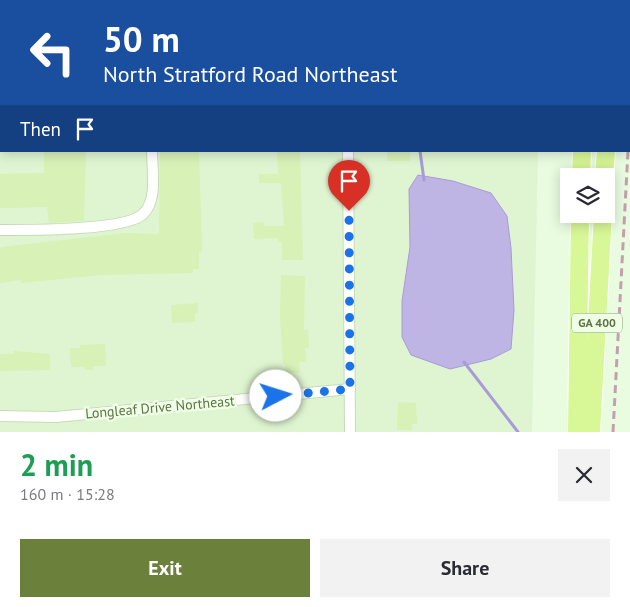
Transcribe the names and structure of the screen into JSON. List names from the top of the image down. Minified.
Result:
{"streets":{"highway":["GA 400"],"street":["Longleaf Drive Northeast"]},"page":{"turn":["50 m","North Stratford Road Northeast"],"then":"Then","heading":["2 min","160 m · 15:28"],"buttons":["Exit","Share"]}}
